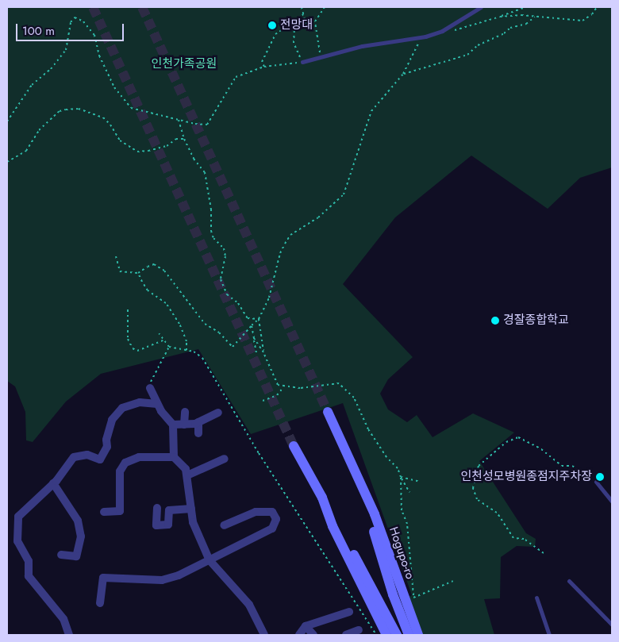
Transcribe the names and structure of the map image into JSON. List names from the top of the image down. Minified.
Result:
{"streets":{"main road":["Hogupo-ro"]},"parks":["인천가족공원"],"places":["전망대","경잘종합학교","인천성모병원종점지주차장"],"scale_bar":"100 m"}
